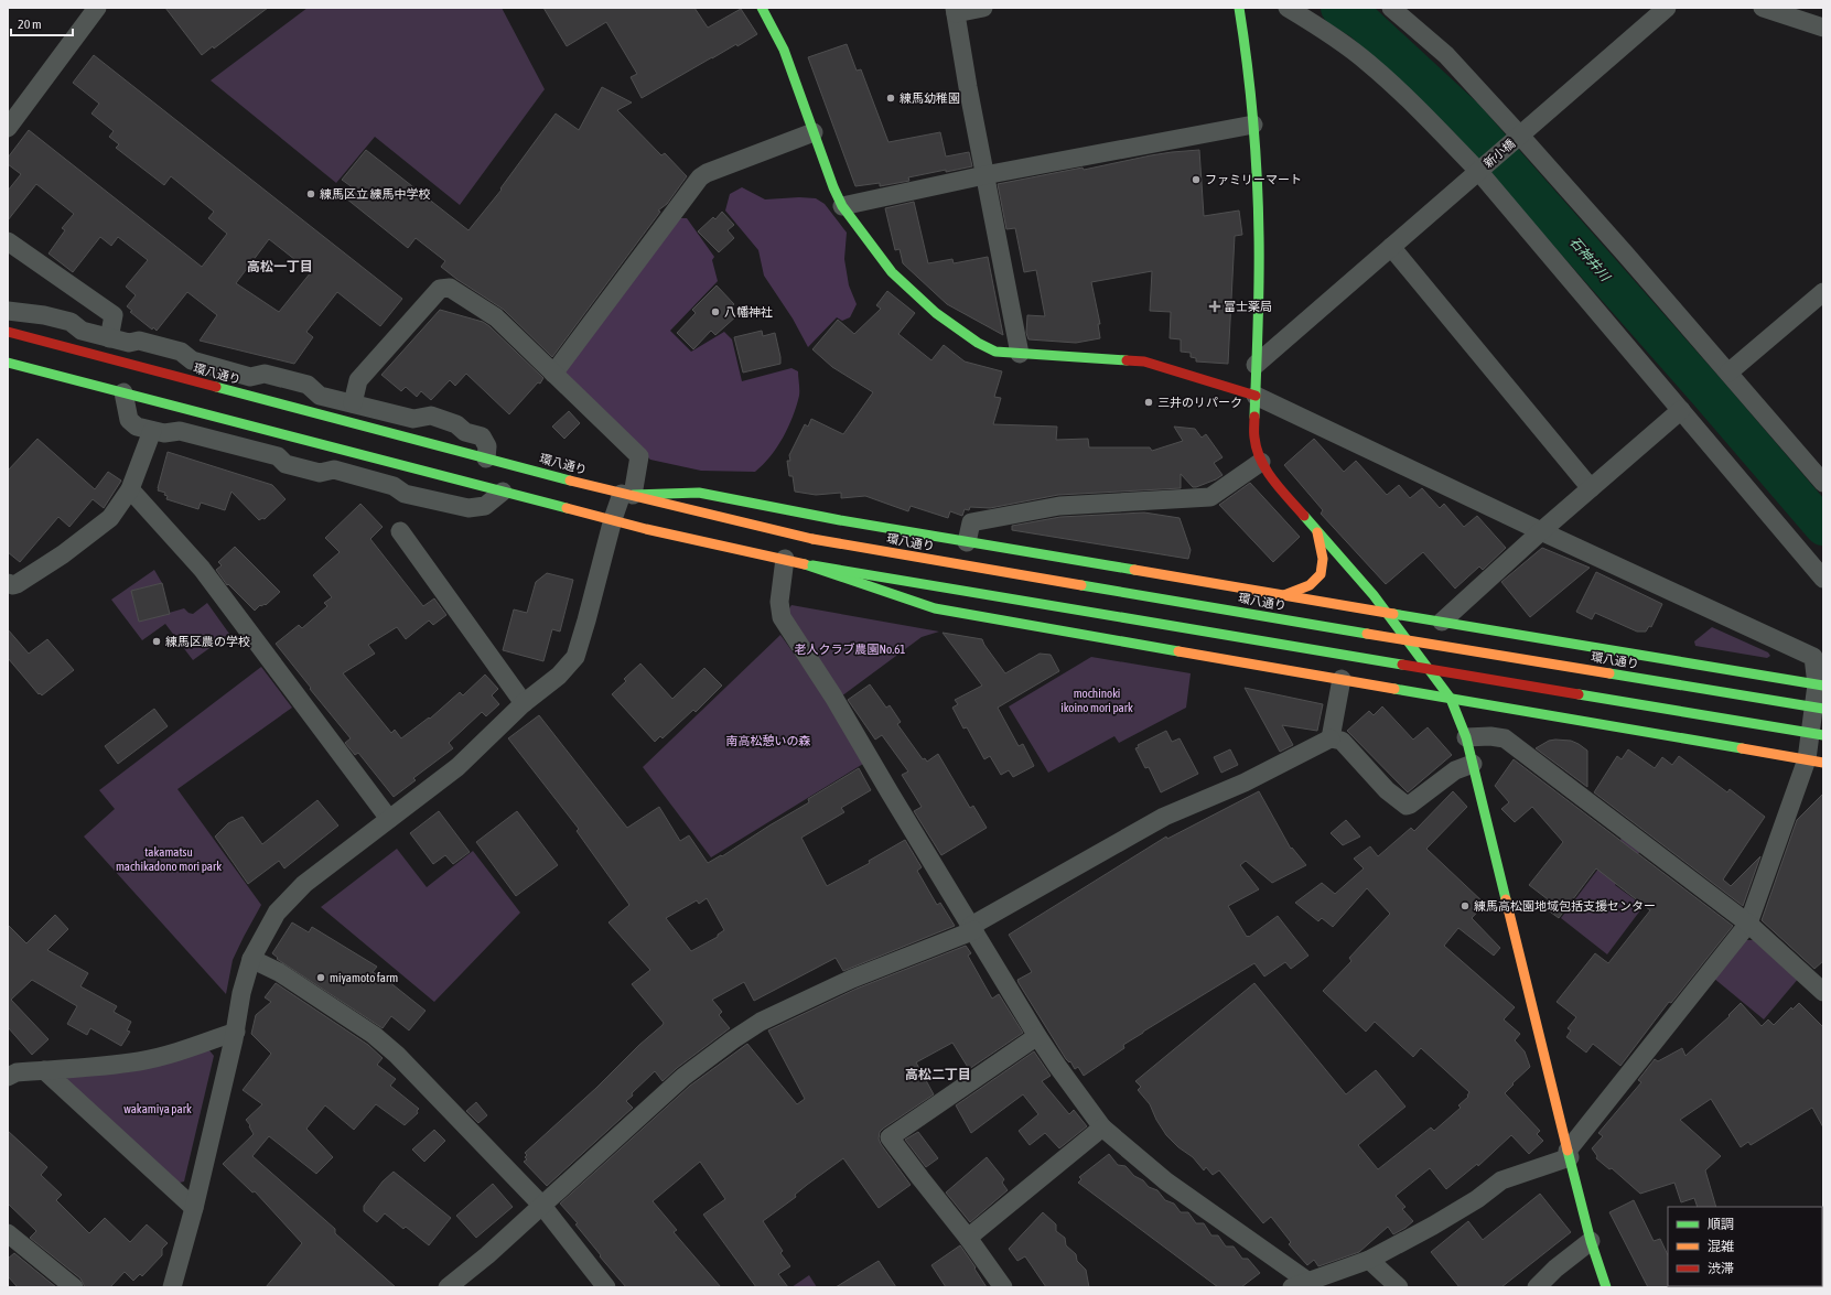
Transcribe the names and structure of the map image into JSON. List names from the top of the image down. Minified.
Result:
{"streets":{"main road":["環八通り"],"street":["新小橋"]},"districts":["高松一丁目","高松二丁目"],"water":["石神井川"],"parks":["老人クラブ農園No.61","mochinoki ikoino mori park","南高松憩いの森","takamatsu machikadono mori park","wakamiya park"],"places":{"other":["練馬幼稚園","ファミリーマート","練馬区立 練馬中学校","八幡神社","三井のリパーク","練馬区農の学校","練馬高松園地域包括支援センター","miyamoto farm"],"health":["富士薬局"]},"legend":["順調","混雑","渋滞"],"scale_bar":"20 m"}
